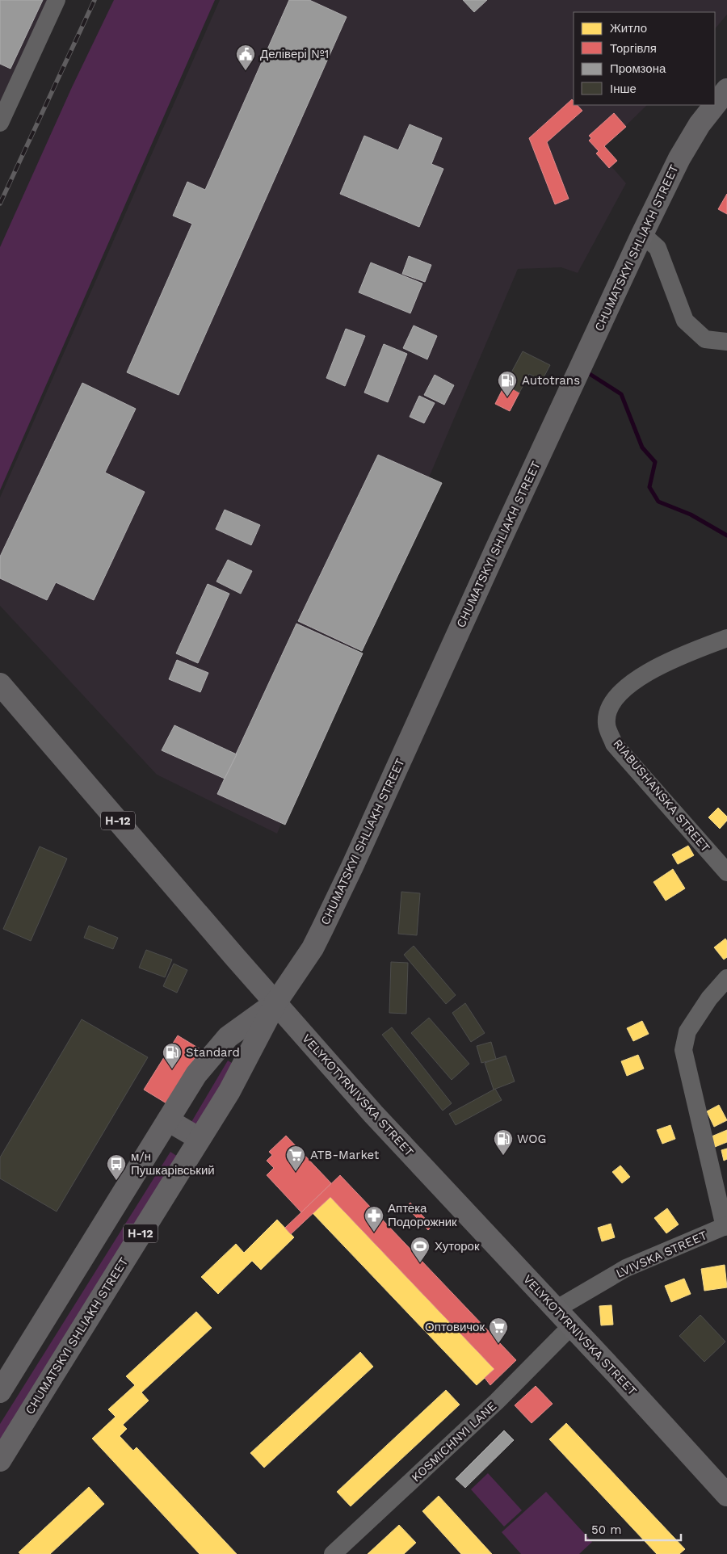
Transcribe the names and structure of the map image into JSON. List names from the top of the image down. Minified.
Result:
{"streets":{"main road":["CHUMATSKYI SHLIAKH STREET","Н-12","VELYKOTYRNIVSKA STREET"],"street":["RIABUSHANSKA STREET","LVIVSKA STREET","KOSMICHNYI LANE"]},"crossings":[["CHUMATSKYI SHLIAKH STREET","VELYKOTYRNIVSKA STREET"],["VELYKOTYRNIVSKA STREET","LVIVSKA STREET"],["VELYKOTYRNIVSKA STREET","KOSMICHNYI LANE"]],"places":{"public building":["Делівері №1"],"fuel station":["Autotrans","Standard","WOG"],"supermarket":["ATB-Market","Оптовичок"],"bus stop":["м/н Пушкарівський"],"pharmacy":["Аптека Подорожник"],"sports":["Хуторок"]},"legend":["Житло","Торгівля","Промзона","Інше"],"scale_bar":"50 m"}
